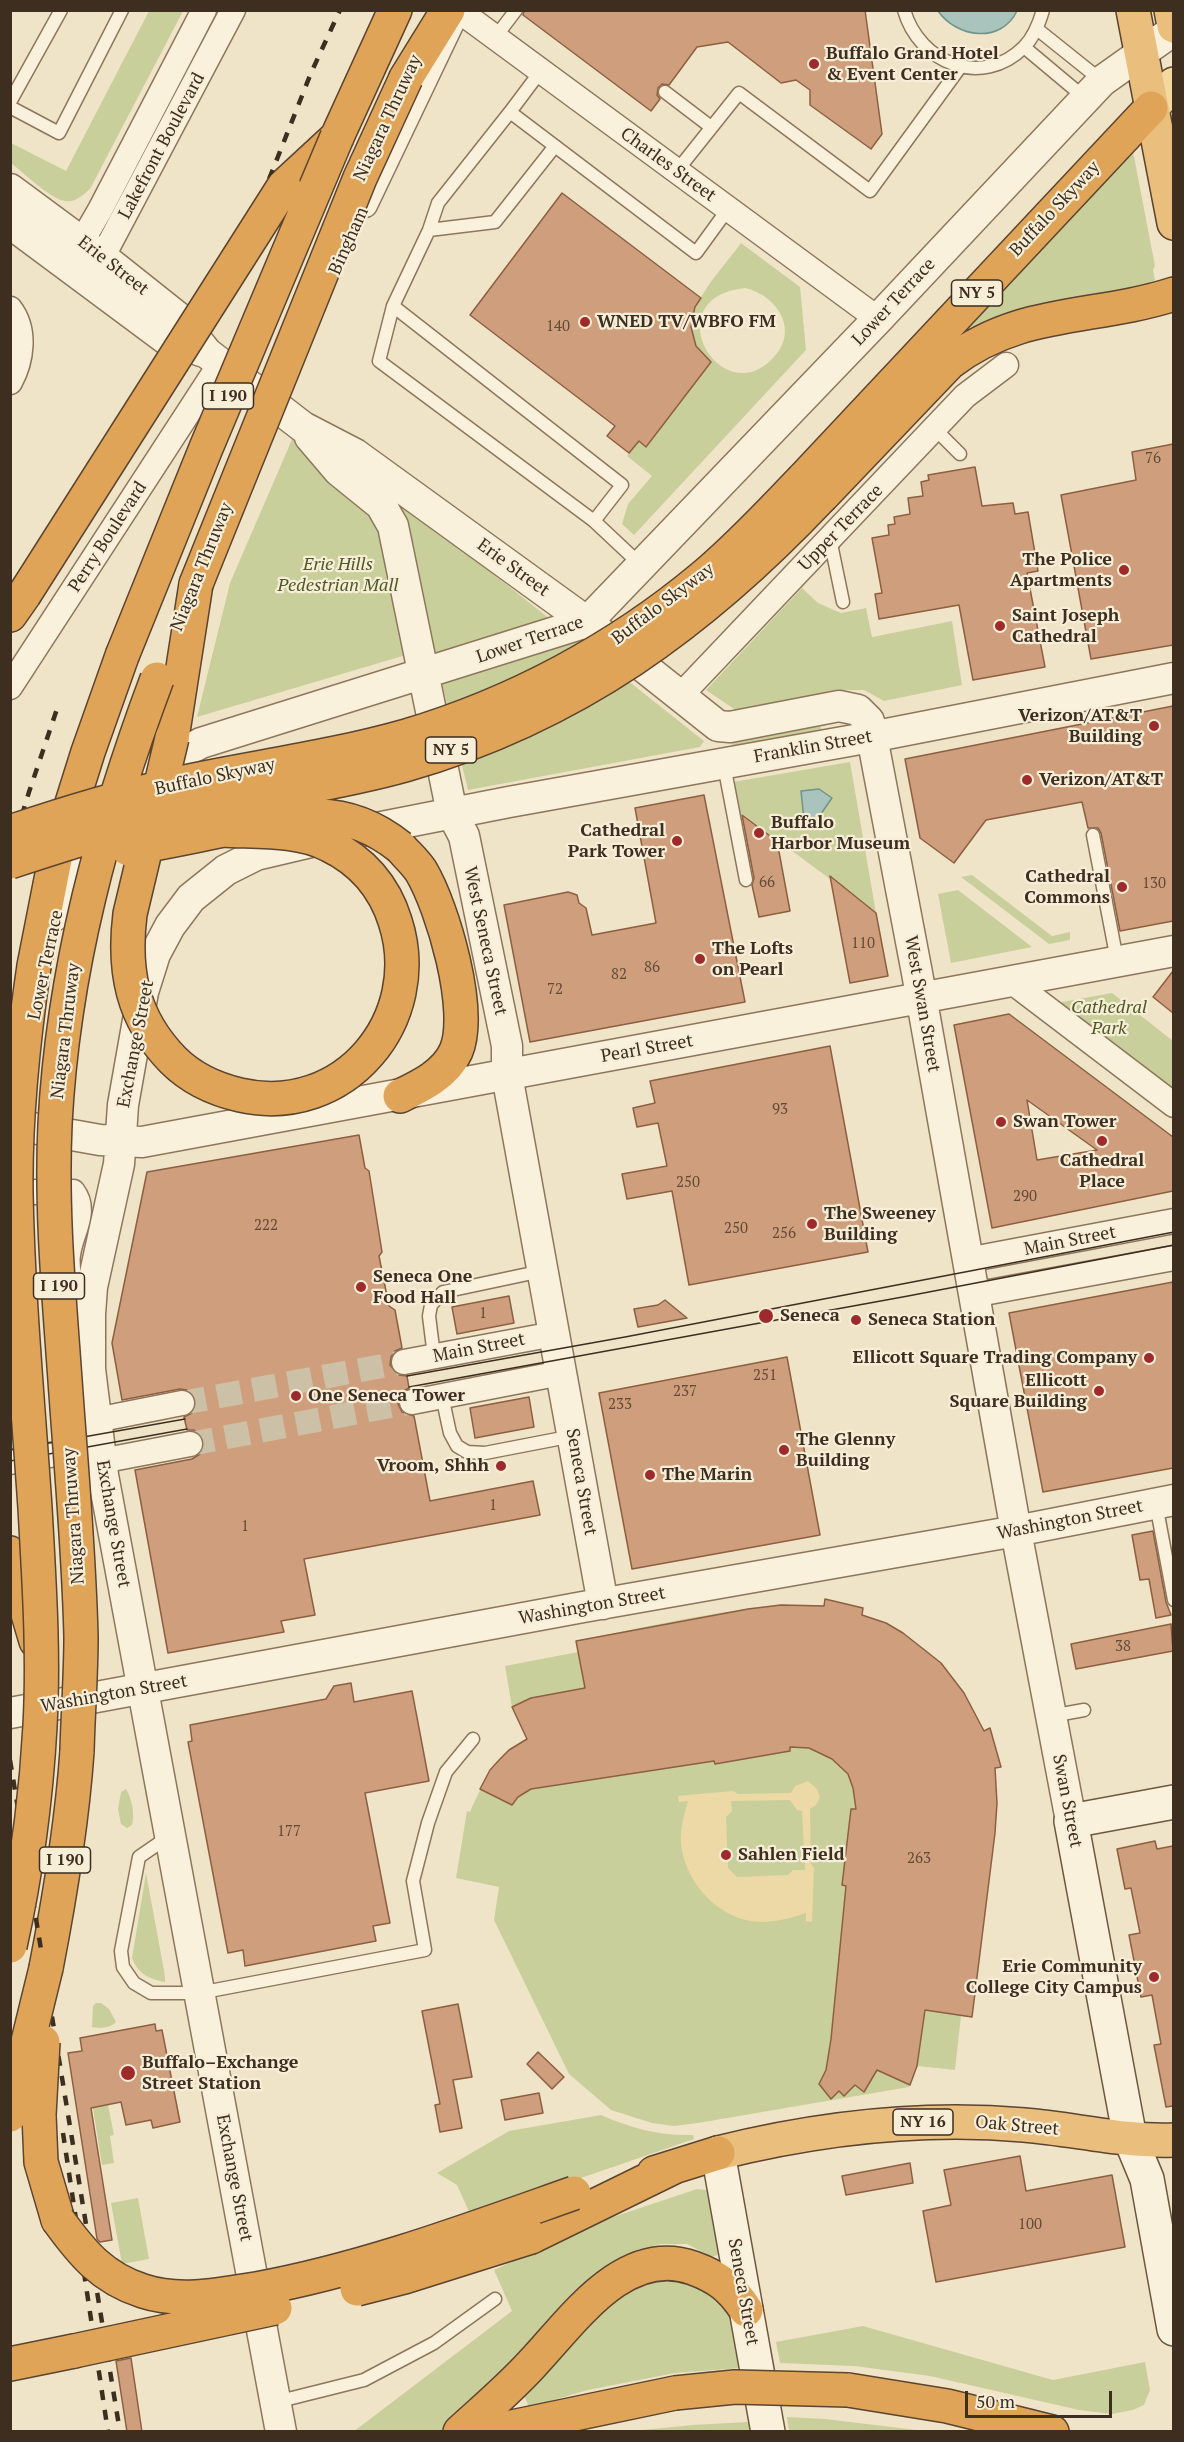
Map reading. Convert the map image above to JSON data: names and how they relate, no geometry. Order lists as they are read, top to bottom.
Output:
{
  "streets": {
    "highway": [
      "Niagara Thruway",
      "Buffalo Skyway",
      "NY 5",
      "I 190",
      "NY 16",
      "Oak Street"
    ],
    "main road": ["Seneca Street", "Swan Street"],
    "street": [
      "Lakefront Boulevard",
      "Charles Street",
      "Bingham",
      "Erie Street",
      "Lower Terrace",
      "Upper Terrace",
      "Perry Boulevard",
      "Franklin Street",
      "West Seneca Street",
      "West Swan Street",
      "Exchange Street",
      "Pearl Street",
      "Main Street",
      "Washington Street"
    ]
  },
  "crossings": [
    ["Lakefront Boulevard", "Erie Street"],
    ["Charles Street", "Bingham"],
    ["Charles Street", "Lower Terrace"],
    ["Buffalo Skyway", "NY 5"],
    ["Bingham", "Erie Street"],
    ["Erie Street", "Lower Terrace"],
    ["Erie Street", "Upper Terrace"],
    ["Erie Street", "Perry Boulevard"],
    ["Erie Street", "West Seneca Street"],
    ["Lower Terrace", "West Seneca Street"],
    ["Lower Terrace", "Pearl Street"],
    ["Franklin Street", "West Seneca Street"],
    ["Franklin Street", "West Swan Street"],
    ["Franklin Street", "Exchange Street"],
    ["West Seneca Street", "Exchange Street"],
    ["West Seneca Street", "Pearl Street"],
    ["West Seneca Street", "Main Street"],
    ["West Seneca Street", "Seneca Street"],
    ["West Swan Street", "Pearl Street"],
    ["West Swan Street", "Main Street"],
    ["West Swan Street", "Swan Street"],
    ["Exchange Street", "Pearl Street"],
    ["Exchange Street", "Washington Street"],
    ["Main Street", "Seneca Street"],
    ["Main Street", "Swan Street"],
    ["Seneca Street", "Washington Street"],
    ["Seneca Street", "Oak Street"],
    ["Washington Street", "Swan Street"],
    ["Swan Street", "Oak Street"]
  ],
  "parks": ["Erie Hills Pedestrian Mall", "Cathedral Park"],
  "places": [
    "Buffalo Grand Hotel & Event Center",
    "WNED TV/WBFO FM",
    "The Police Apartments",
    "Saint Joseph Cathedral",
    "Verizon/AT&T Building",
    "Verizon/AT&T",
    "Buffalo Harbor Museum",
    "Cathedral Park Tower",
    "Cathedral Commons",
    "The Lofts on Pearl",
    "Swan Tower",
    "Cathedral Place",
    "The Sweeney Building",
    "Seneca One Food Hall",
    "Seneca",
    "Seneca Station",
    "Ellicott Square Trading Company",
    "Ellicott Square Building",
    "One Seneca Tower",
    "The Glenny Building",
    "Vroom, Shhh",
    "The Marin",
    "Sahlen Field",
    "Erie Community College City Campus",
    "Buffalo–Exchange Street Station"
  ],
  "house_numbers": [
    "140",
    "76",
    "66",
    "130",
    "110",
    "86",
    "82",
    "72",
    "93",
    "250",
    "290",
    "222",
    "250",
    "256",
    "1",
    "251",
    "237",
    "233",
    "1",
    "1",
    "38",
    "177",
    "263",
    "100"
  ],
  "scale_bar": "50 m"
}
